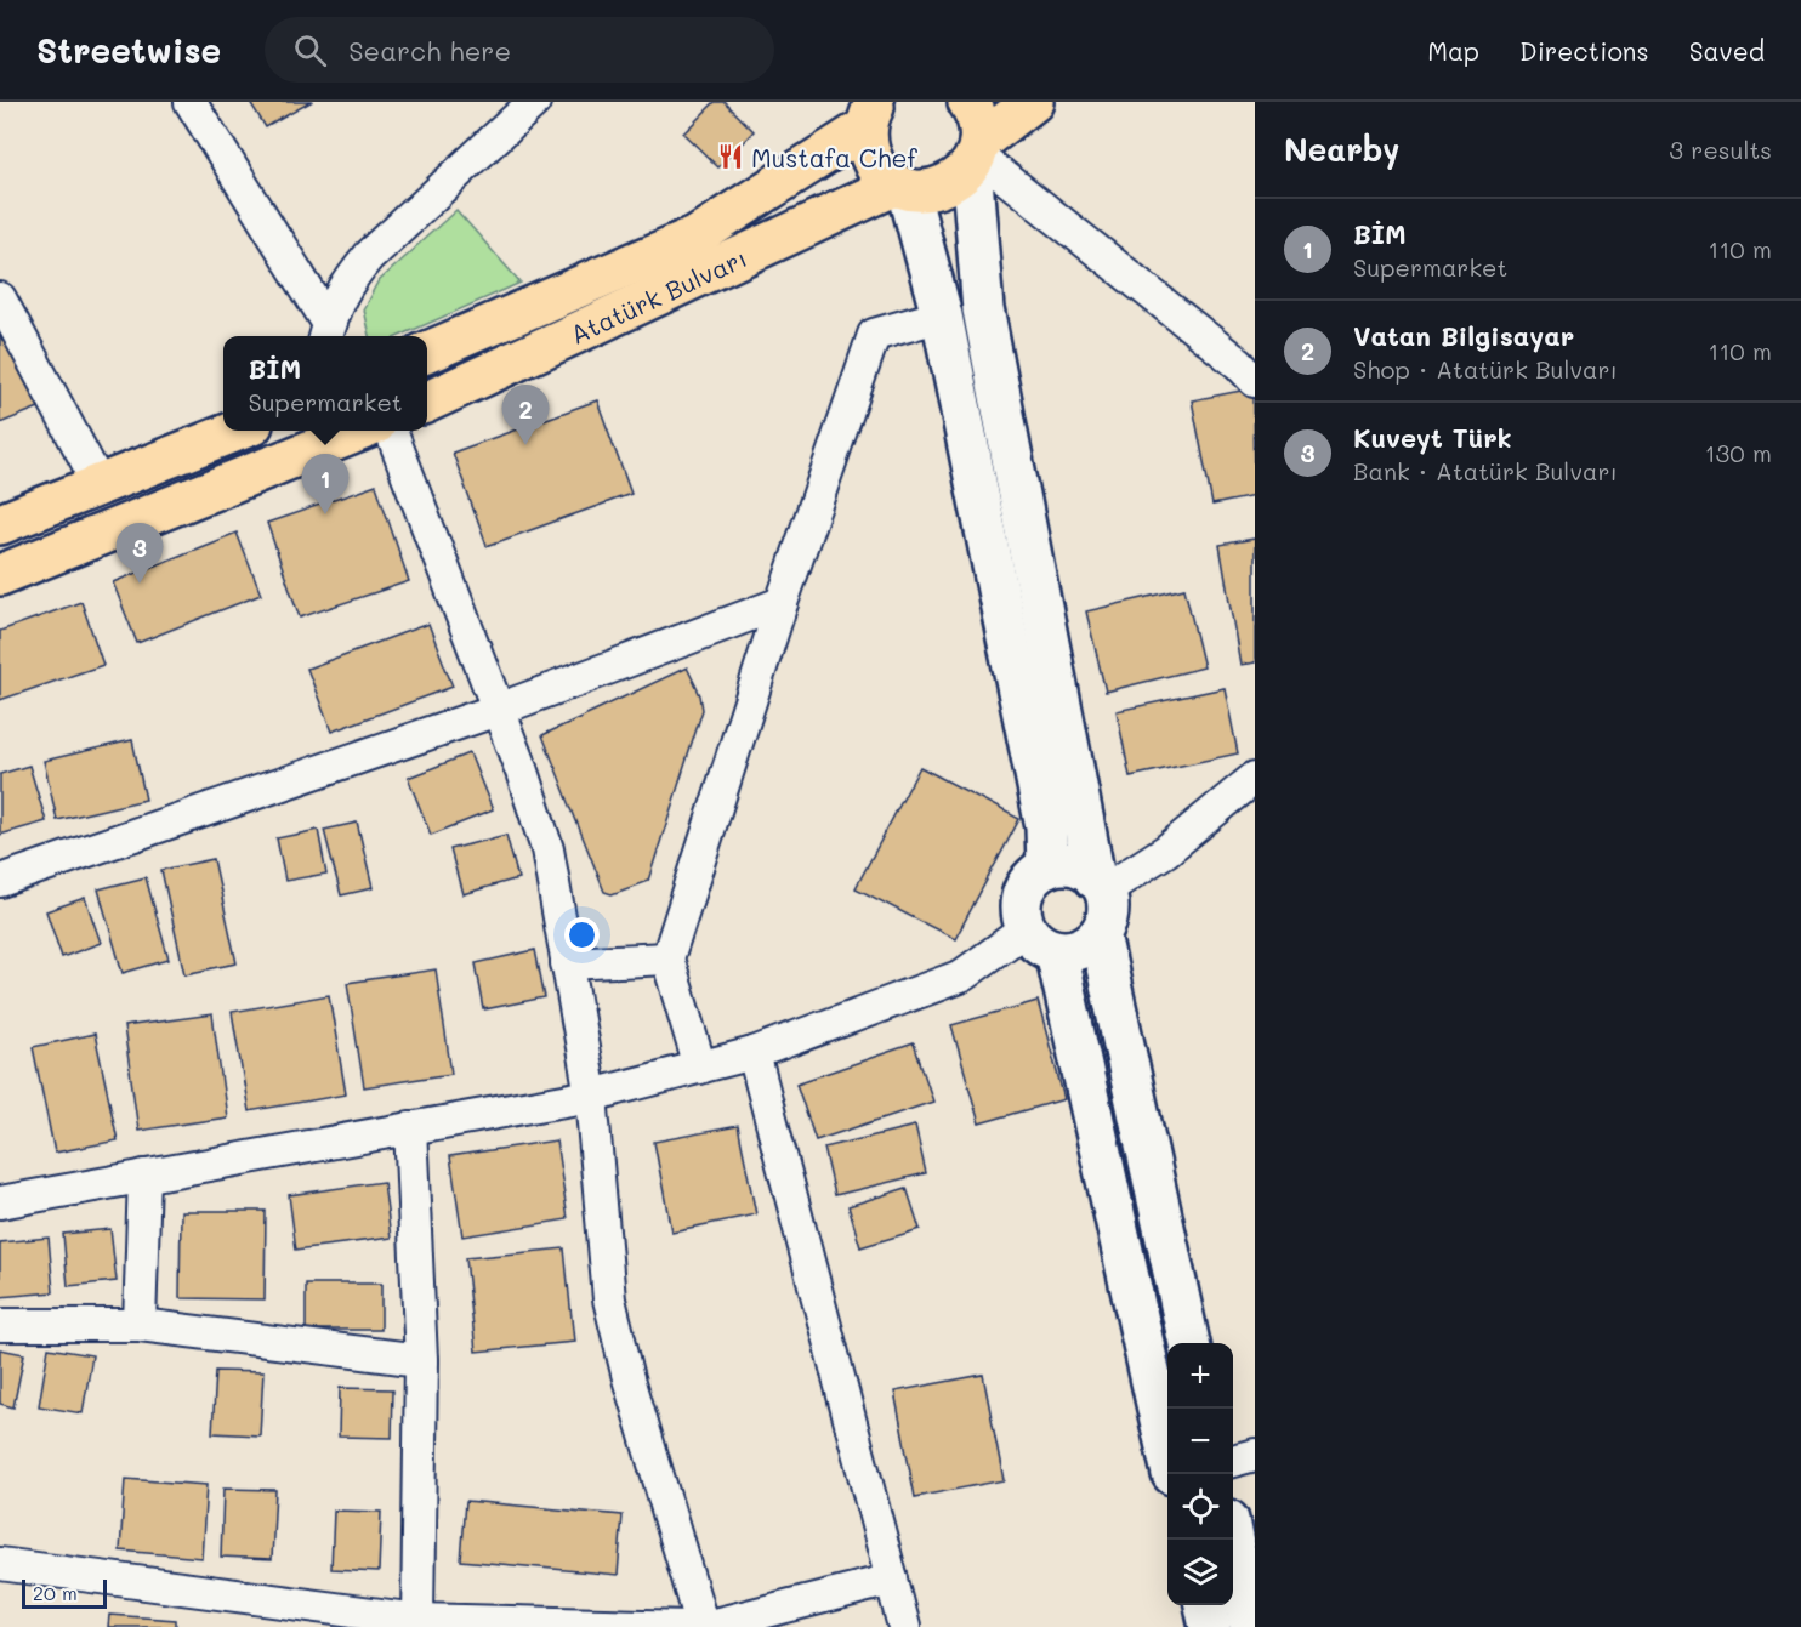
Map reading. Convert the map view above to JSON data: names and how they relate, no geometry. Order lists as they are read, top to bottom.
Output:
{
  "streets": {
    "main road": ["Atatürk Bulvarı"]
  },
  "places": {
    "restaurant": ["Mustafa Chef"]
  },
  "scale_bar": "20 m",
  "page": {
    "header": "Streetwise",
    "search": "Search here",
    "nav": ["Map", "Directions", "Saved"],
    "heading": ["Nearby", "3 results"],
    "list": [
      {
        "mark": "1",
        "name": "BİM",
        "note": "Supermarket",
        "value": "110 m"
      },
      {
        "mark": "2",
        "name": "Vatan Bilgisayar",
        "note": "Shop · Atatürk Bulvarı",
        "value": "110 m"
      },
      {
        "mark": "3",
        "name": "Kuveyt Türk",
        "note": "Bank · Atatürk Bulvarı",
        "value": "130 m"
      }
    ],
    "popup": ["BİM", "Supermarket"],
    "pins": ["2", "1", "3"],
    "map_buttons": ["+", "−"],
    "scale": "20 m"
  }
}
